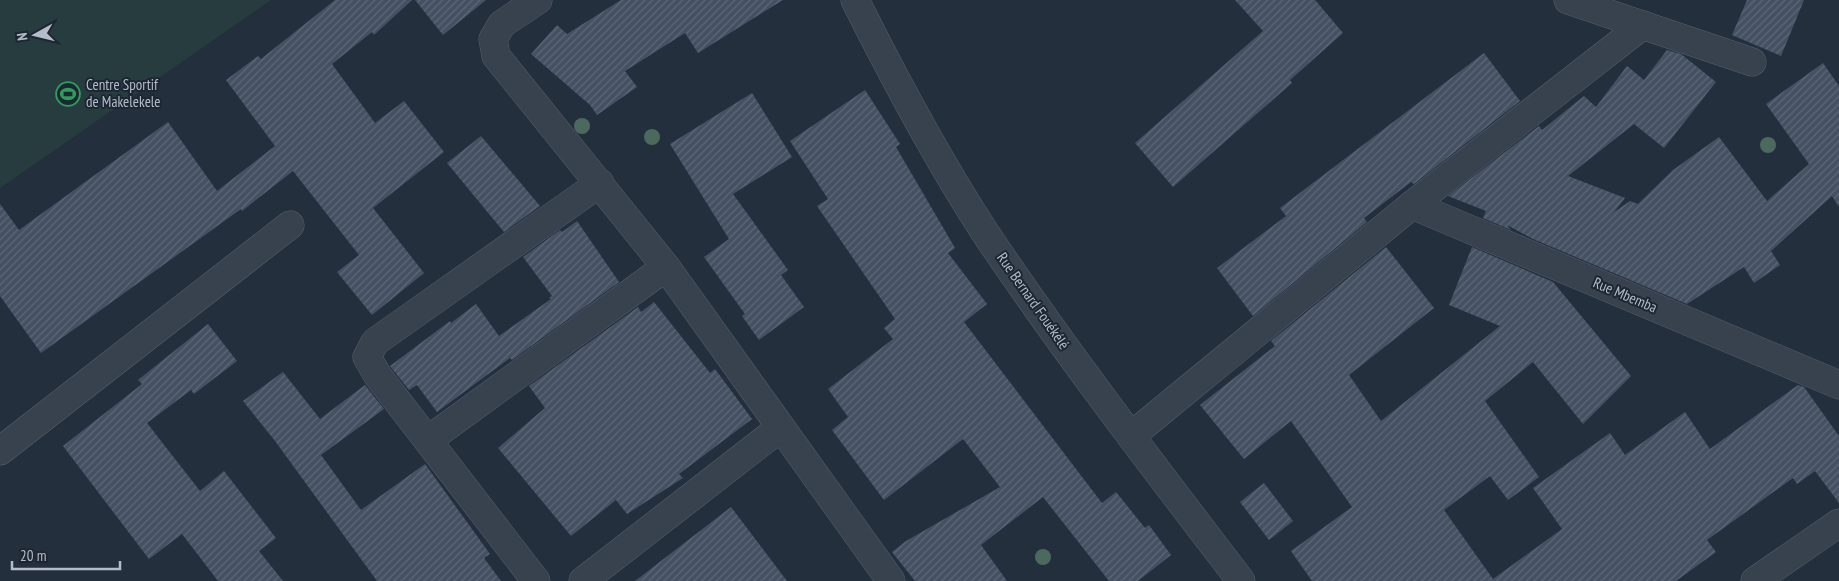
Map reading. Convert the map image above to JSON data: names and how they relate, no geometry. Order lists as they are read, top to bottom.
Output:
{
  "streets": {
    "street": ["Rue Mbemba", "Rue Bernard Fouékélé"]
  },
  "places": {
    "sports": ["Centre Sportif de Makelekele"]
  },
  "scale_bar": "20 m",
  "north": "left"
}
